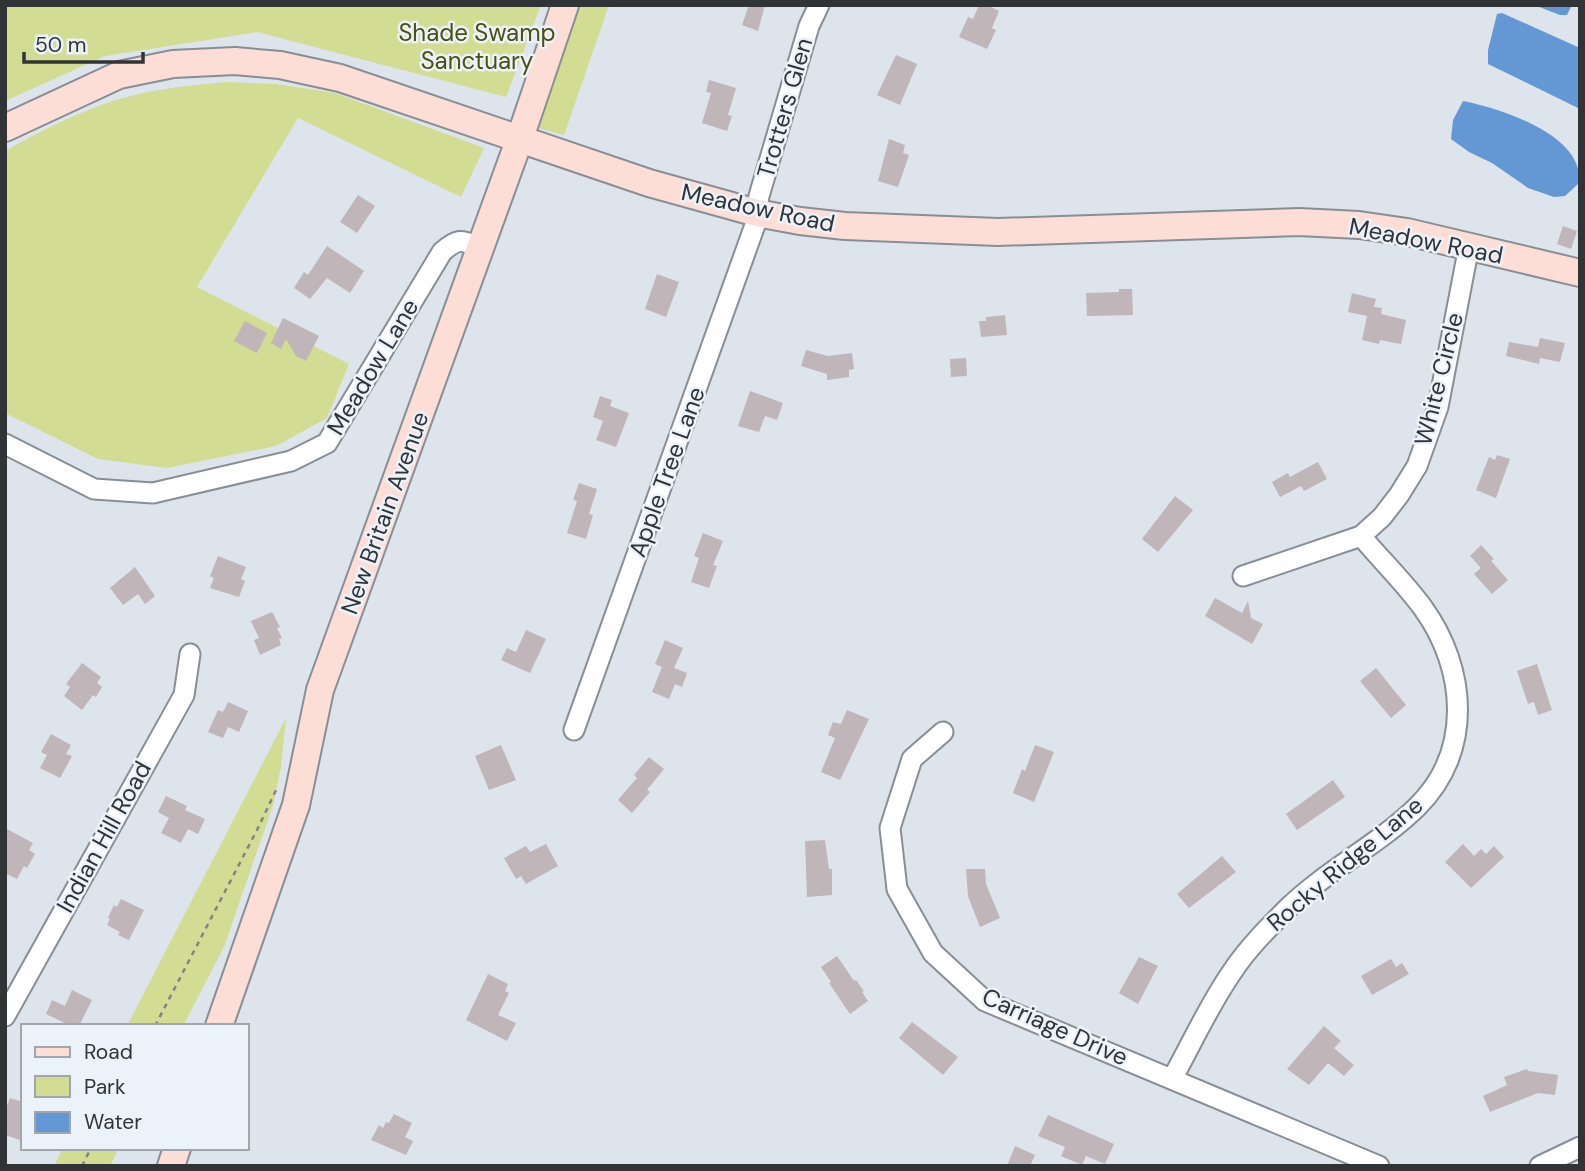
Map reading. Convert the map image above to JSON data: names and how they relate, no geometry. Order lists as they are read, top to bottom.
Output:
{
  "streets": {
    "street": [
      "Trotters Glen",
      "Meadow Road",
      "Meadow Lane",
      "White Circle",
      "Apple Tree Lane",
      "New Britain Avenue",
      "Indian Hill Road",
      "Rocky Ridge Lane",
      "Carriage Drive"
    ]
  },
  "crossings": [
    ["Trotters Glen", "Meadow Road"],
    ["Trotters Glen", "Apple Tree Lane"],
    ["Meadow Road", "White Circle"],
    ["Meadow Road", "Apple Tree Lane"],
    ["Meadow Road", "New Britain Avenue"],
    ["Meadow Lane", "New Britain Avenue"],
    ["White Circle", "Rocky Ridge Lane"],
    ["Rocky Ridge Lane", "Carriage Drive"]
  ],
  "parks": ["Shade Swamp Sanctuary"],
  "legend": ["Road", "Park", "Water"],
  "scale_bar": "50 m"
}
